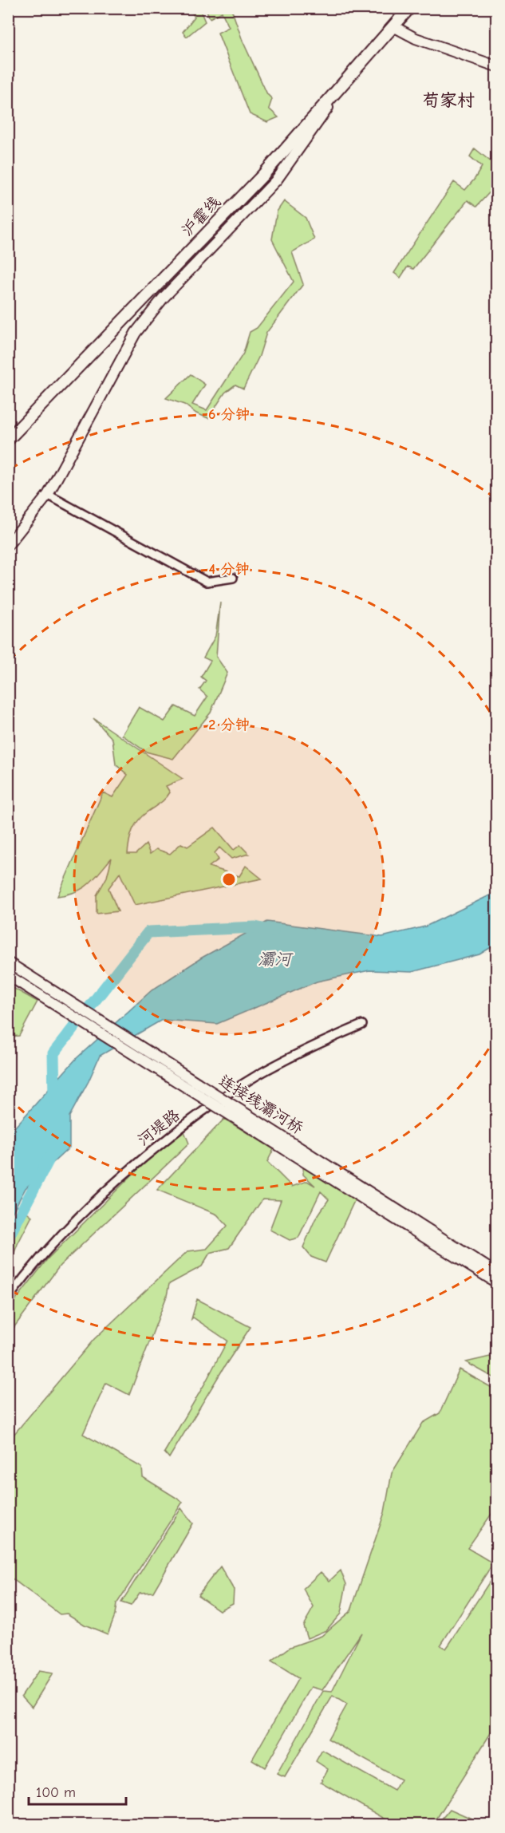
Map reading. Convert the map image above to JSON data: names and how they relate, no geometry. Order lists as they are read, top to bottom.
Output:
{
  "streets": {
    "highway": ["沪霍线"],
    "main road": ["连接线灞河桥"],
    "street": ["河堤路"]
  },
  "districts": ["苟家村"],
  "water": ["灞河"],
  "scale_bar": "100 m",
  "rings": ["6 分钟", "4 分钟", "2 分钟"]
}
